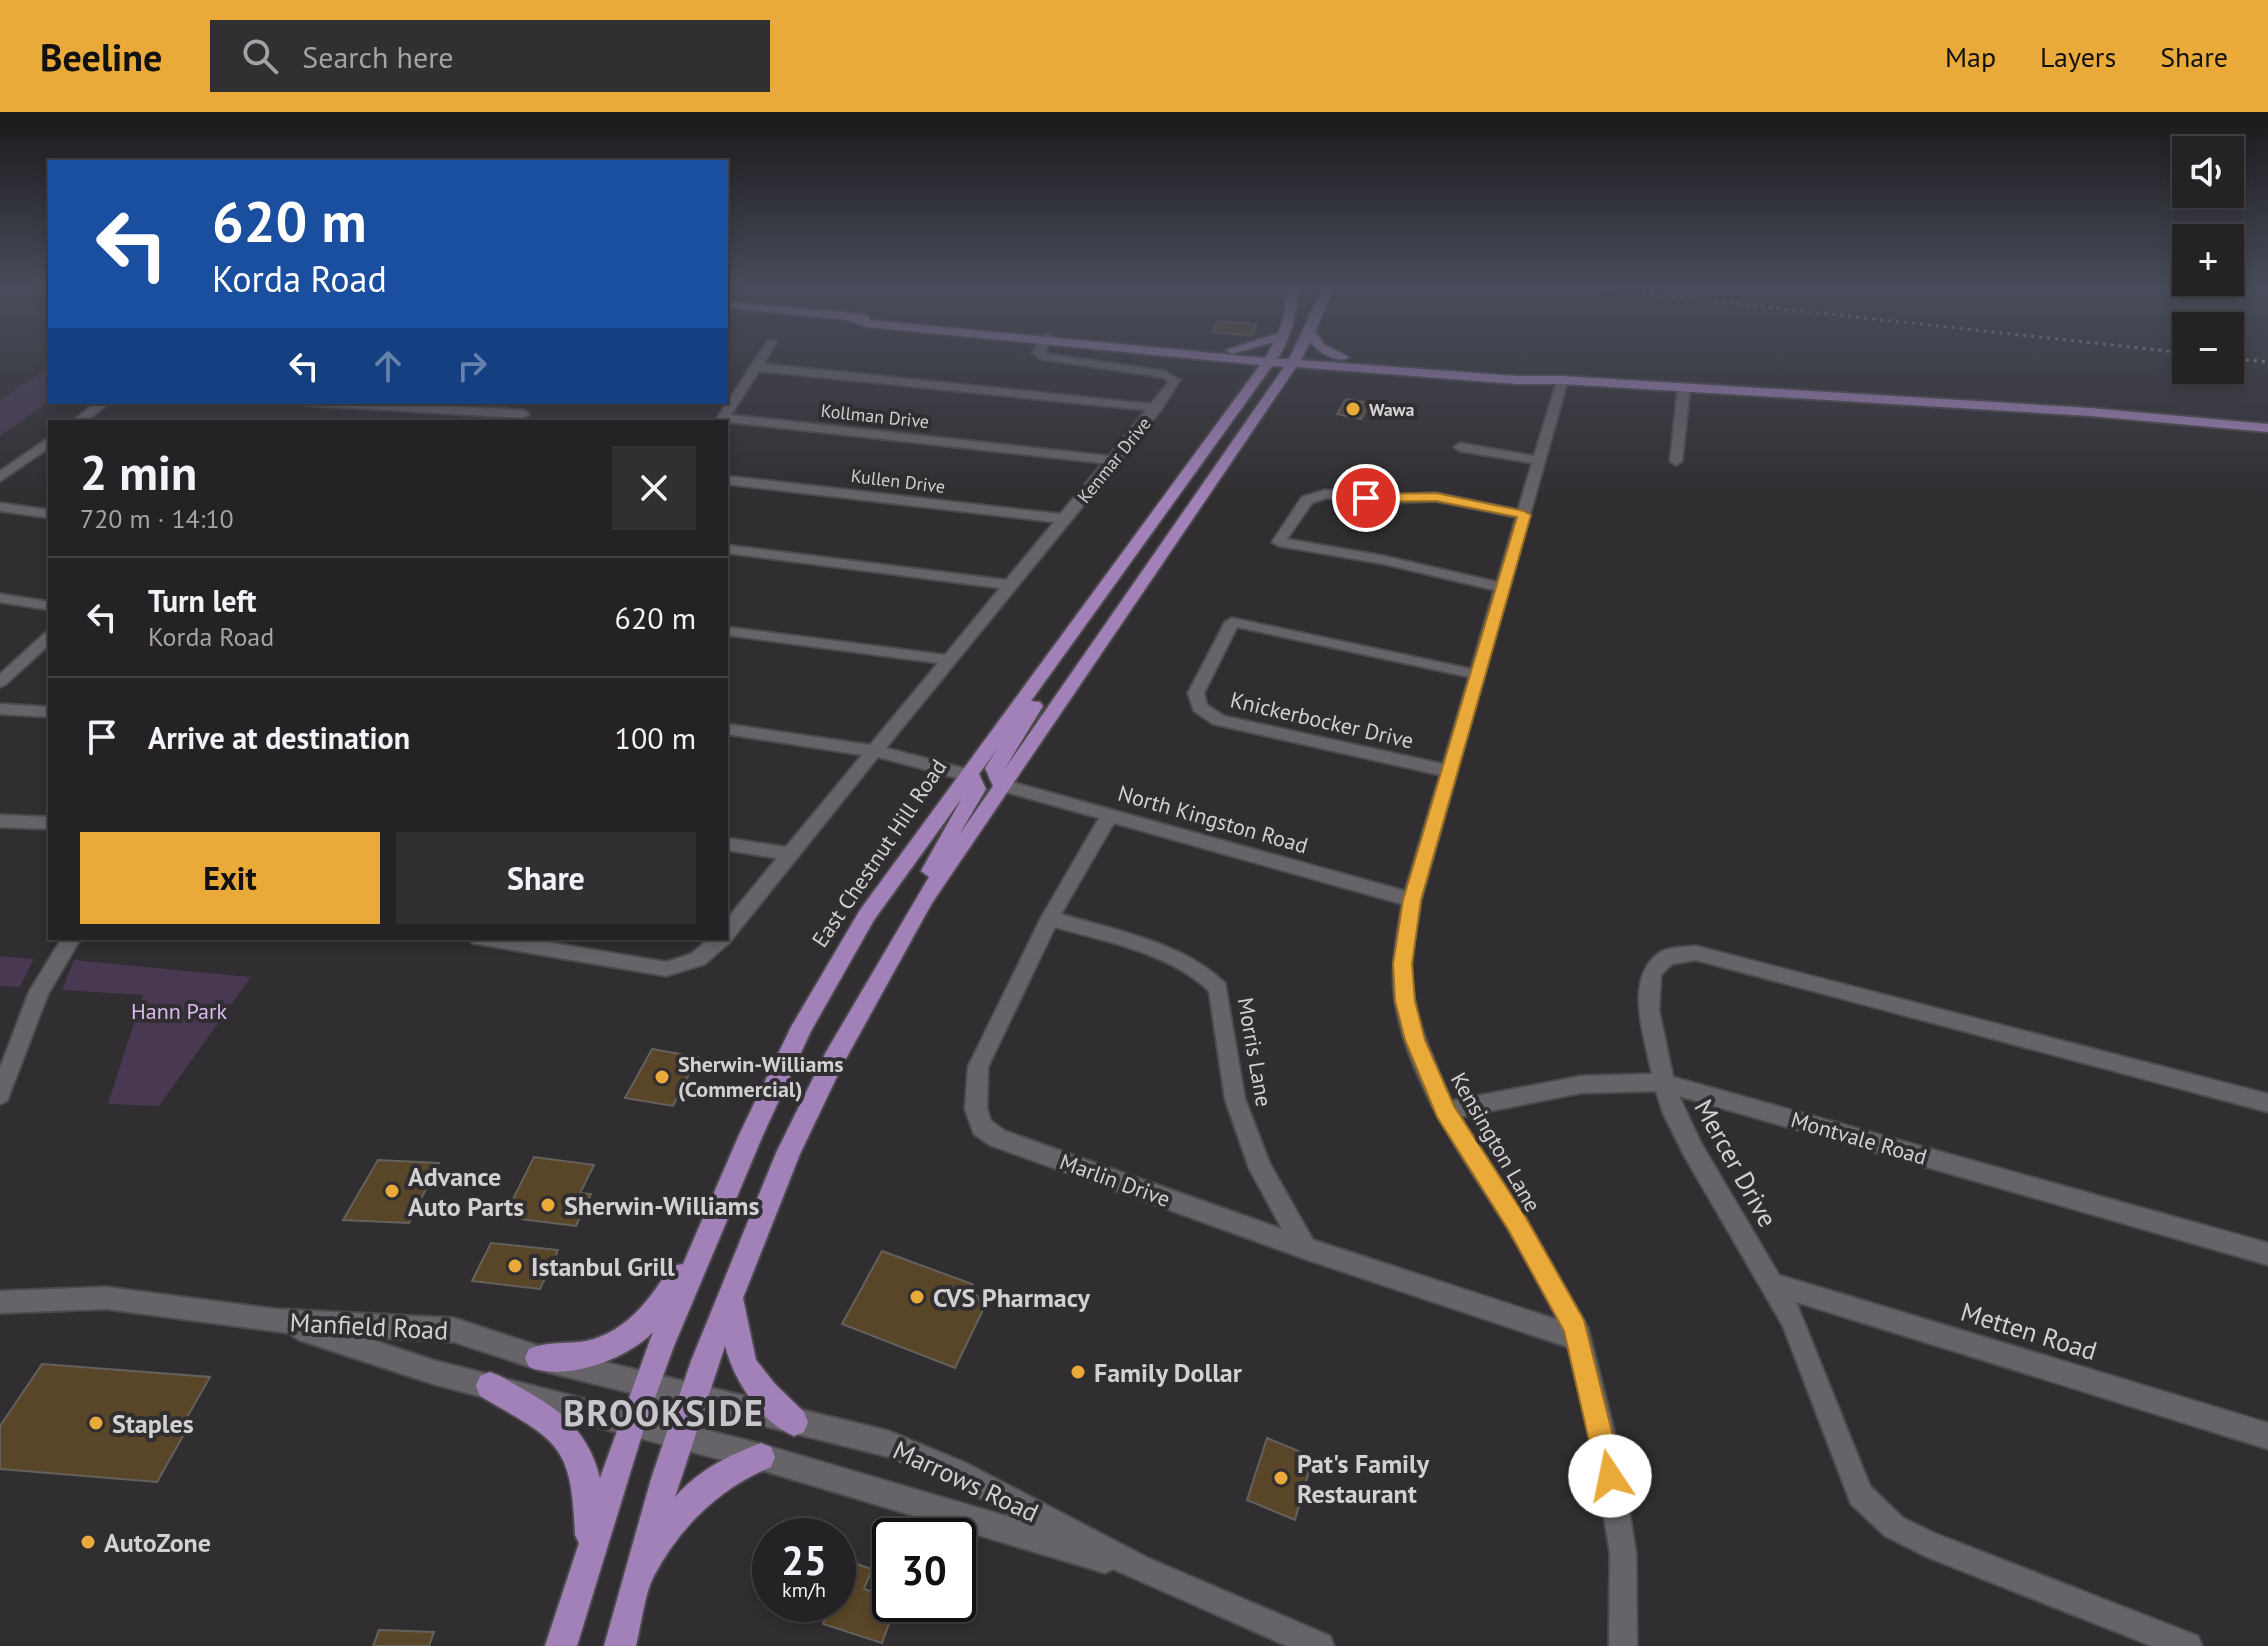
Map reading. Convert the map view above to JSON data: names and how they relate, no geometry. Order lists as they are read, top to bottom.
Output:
{
  "streets": {
    "main road": ["East Chestnut Hill Road"],
    "street": [
      "Kollman Drive",
      "Kenmar Drive",
      "Kullen Drive",
      "Knickerbocker Drive",
      "North Kingston Road",
      "Morris Lane",
      "Montvale Road",
      "Kensington Lane",
      "Mercer Drive",
      "Marlin Drive",
      "Manfield Road",
      "Metten Road",
      "Marrows Road"
    ]
  },
  "crossings": [
    ["Kollman Drive", "Kenmar Drive"],
    ["Kenmar Drive", "Kullen Drive"],
    ["Knickerbocker Drive", "Kensington Lane"],
    ["North Kingston Road", "Kensington Lane"],
    ["North Kingston Road", "Marlin Drive"],
    ["East Chestnut Hill Road", "Manfield Road"],
    ["East Chestnut Hill Road", "Marrows Road"],
    ["Morris Lane", "Marlin Drive"],
    ["Montvale Road", "Kensington Lane"],
    ["Montvale Road", "Mercer Drive"],
    ["Kensington Lane", "Marlin Drive"],
    ["Mercer Drive", "Metten Road"],
    ["Manfield Road", "Marrows Road"]
  ],
  "districts": ["BROOKSIDE"],
  "parks": ["Hann Park"],
  "places": [
    "Wawa",
    "Sherwin-Williams (Commercial)",
    "Advance Auto Parts",
    "Sherwin-Williams",
    "Istanbul Grill",
    "CVS Pharmacy",
    "Family Dollar",
    "Staples",
    "Pat's Family Restaurant",
    "AutoZone"
  ],
  "page": {
    "header": "Beeline",
    "search": "Search here",
    "nav": ["Map", "Layers", "Share"],
    "map_buttons": ["+", "−"],
    "turn": ["620 m", "Korda Road"],
    "heading": ["2 min", "720 m · 14:10"],
    "list": [
      {
        "name": "Turn left",
        "note": "Korda Road",
        "value": "620 m"
      },
      {
        "name": "Arrive at destination",
        "value": "100 m"
      }
    ],
    "buttons": ["Exit", "Share"],
    "speed": "25 km/h",
    "limit": "30"
  }
}
